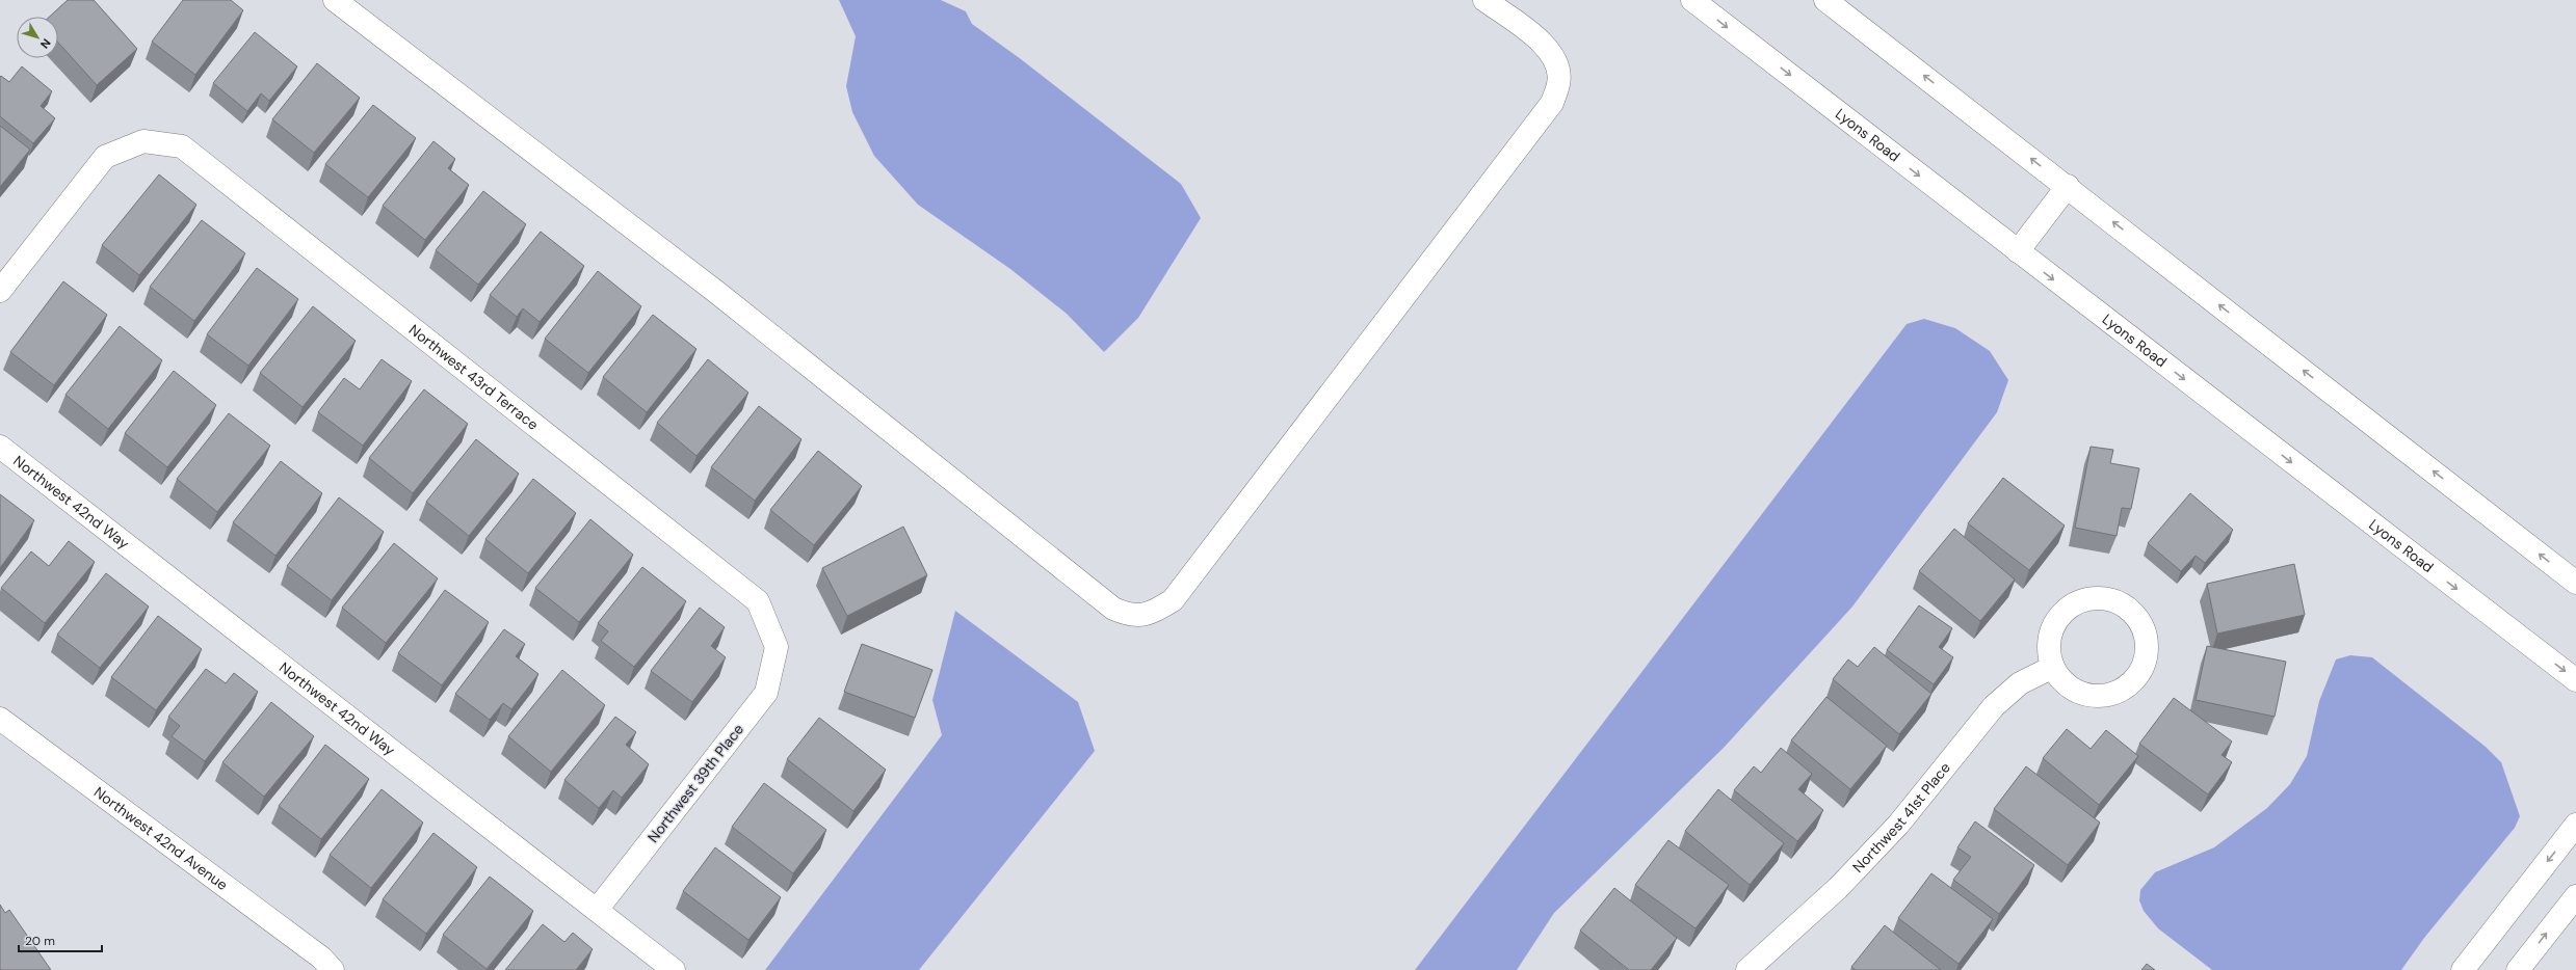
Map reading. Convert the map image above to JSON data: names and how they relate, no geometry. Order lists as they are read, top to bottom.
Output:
{
  "streets": {
    "street": [
      "Lyons Road",
      "Northwest 43rd Terrace",
      "Northwest 42nd Way",
      "Northwest 39th Place",
      "Northwest 41st Place",
      "Northwest 42nd Avenue"
    ]
  },
  "crossings": [
    ["Northwest 43rd Terrace", "Northwest 39th Place"],
    ["Northwest 42nd Way", "Northwest 39th Place"]
  ],
  "scale_bar": "20 m",
  "north": "bottom right"
}
